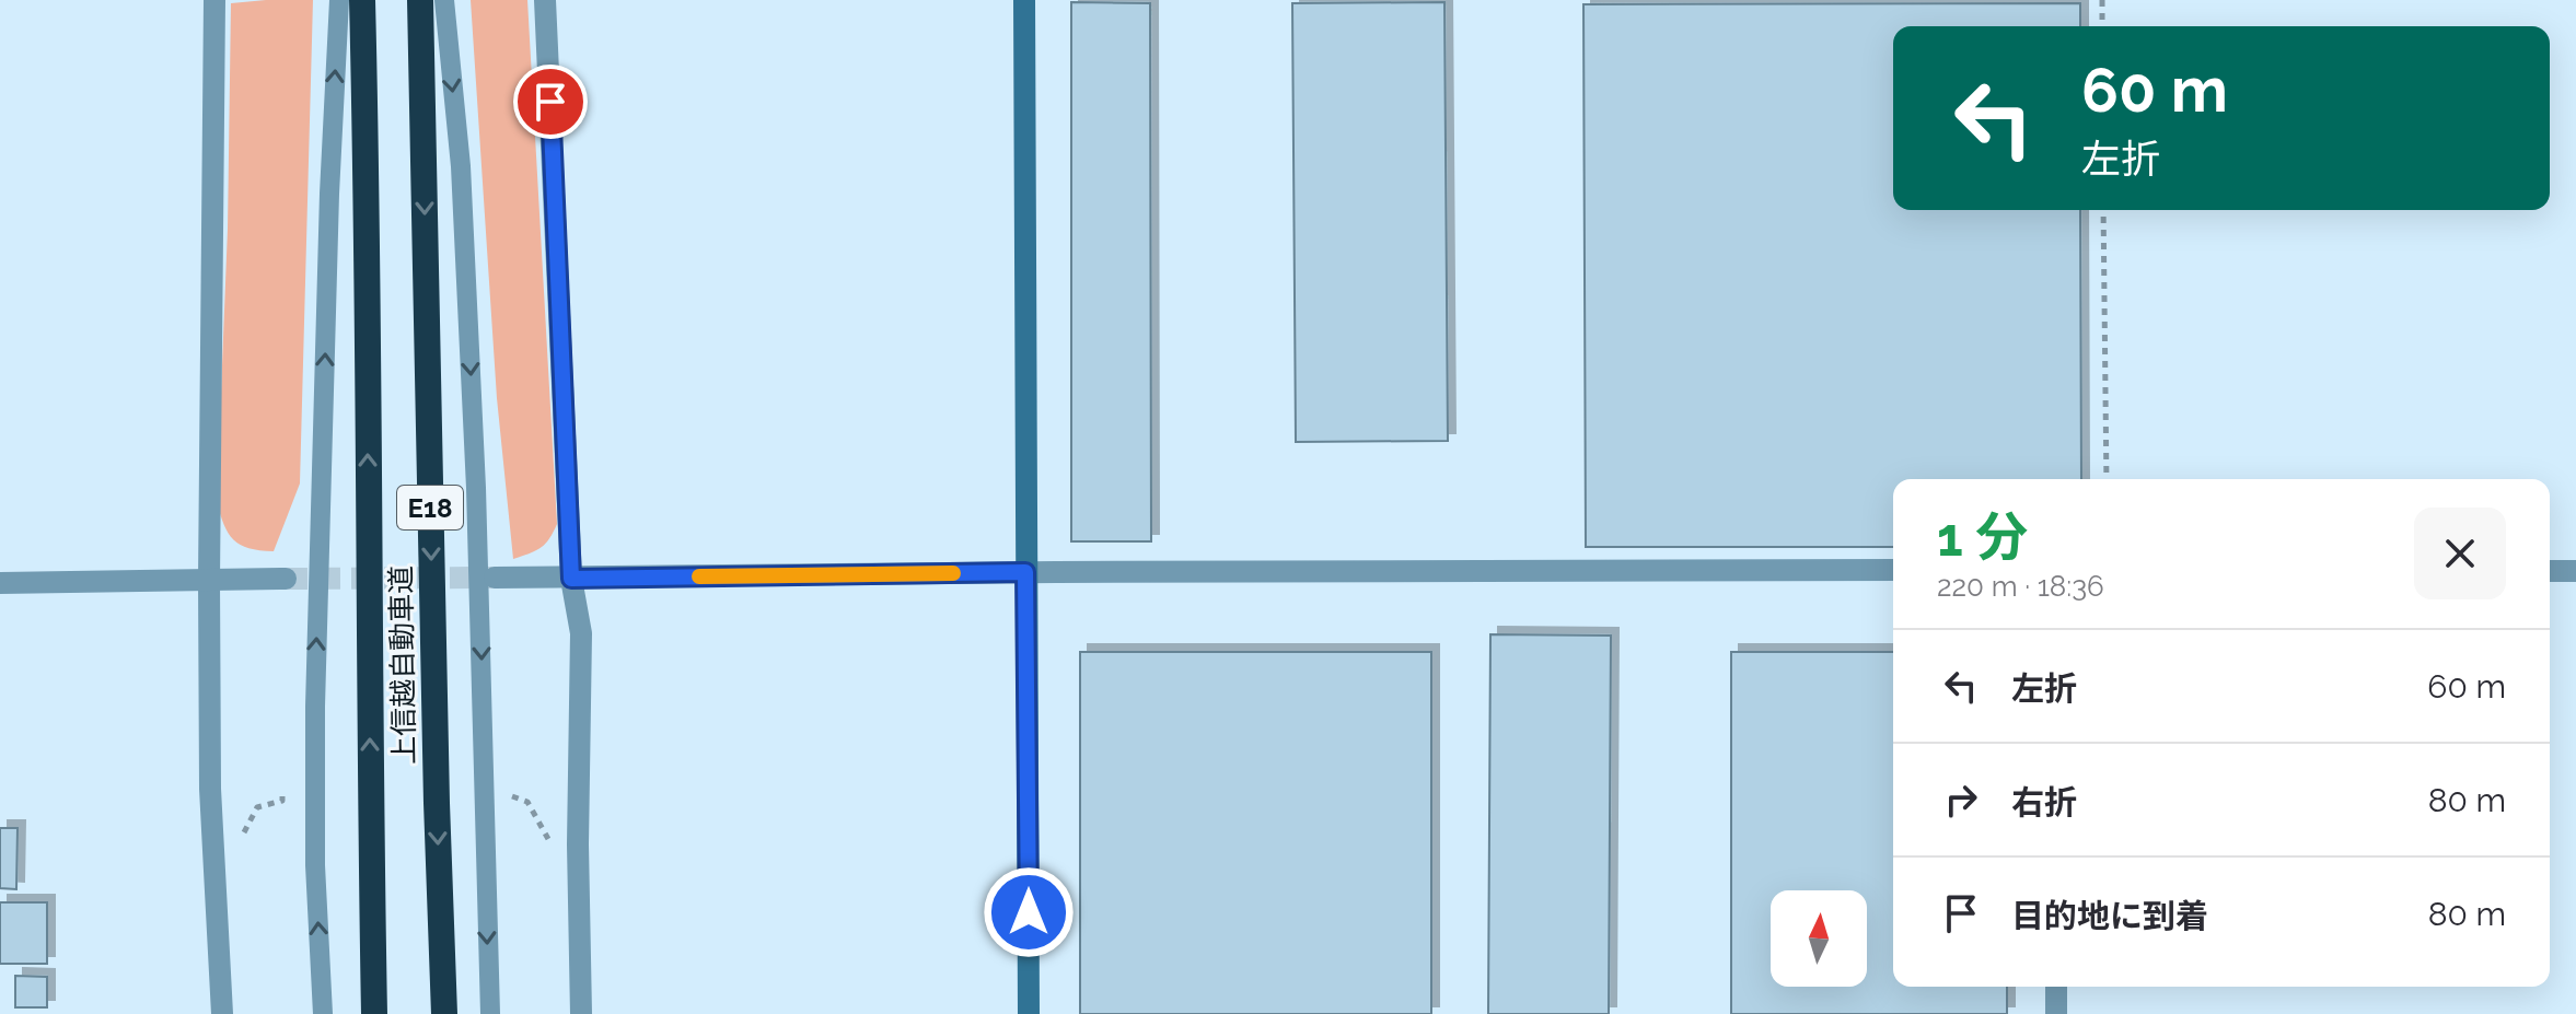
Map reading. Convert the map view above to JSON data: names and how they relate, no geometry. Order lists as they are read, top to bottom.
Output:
{
  "streets": {
    "highway": ["E18", "上信越自動車道"]
  },
  "north": "top",
  "page": {
    "turn": ["60 m", "左折"],
    "heading": ["1 分", "220 m · 18:36"],
    "list": [
      {
        "name": "左折",
        "value": "60 m"
      },
      {
        "name": "右折",
        "value": "80 m"
      },
      {
        "name": "目的地に到着",
        "value": "80 m"
      }
    ]
  }
}
